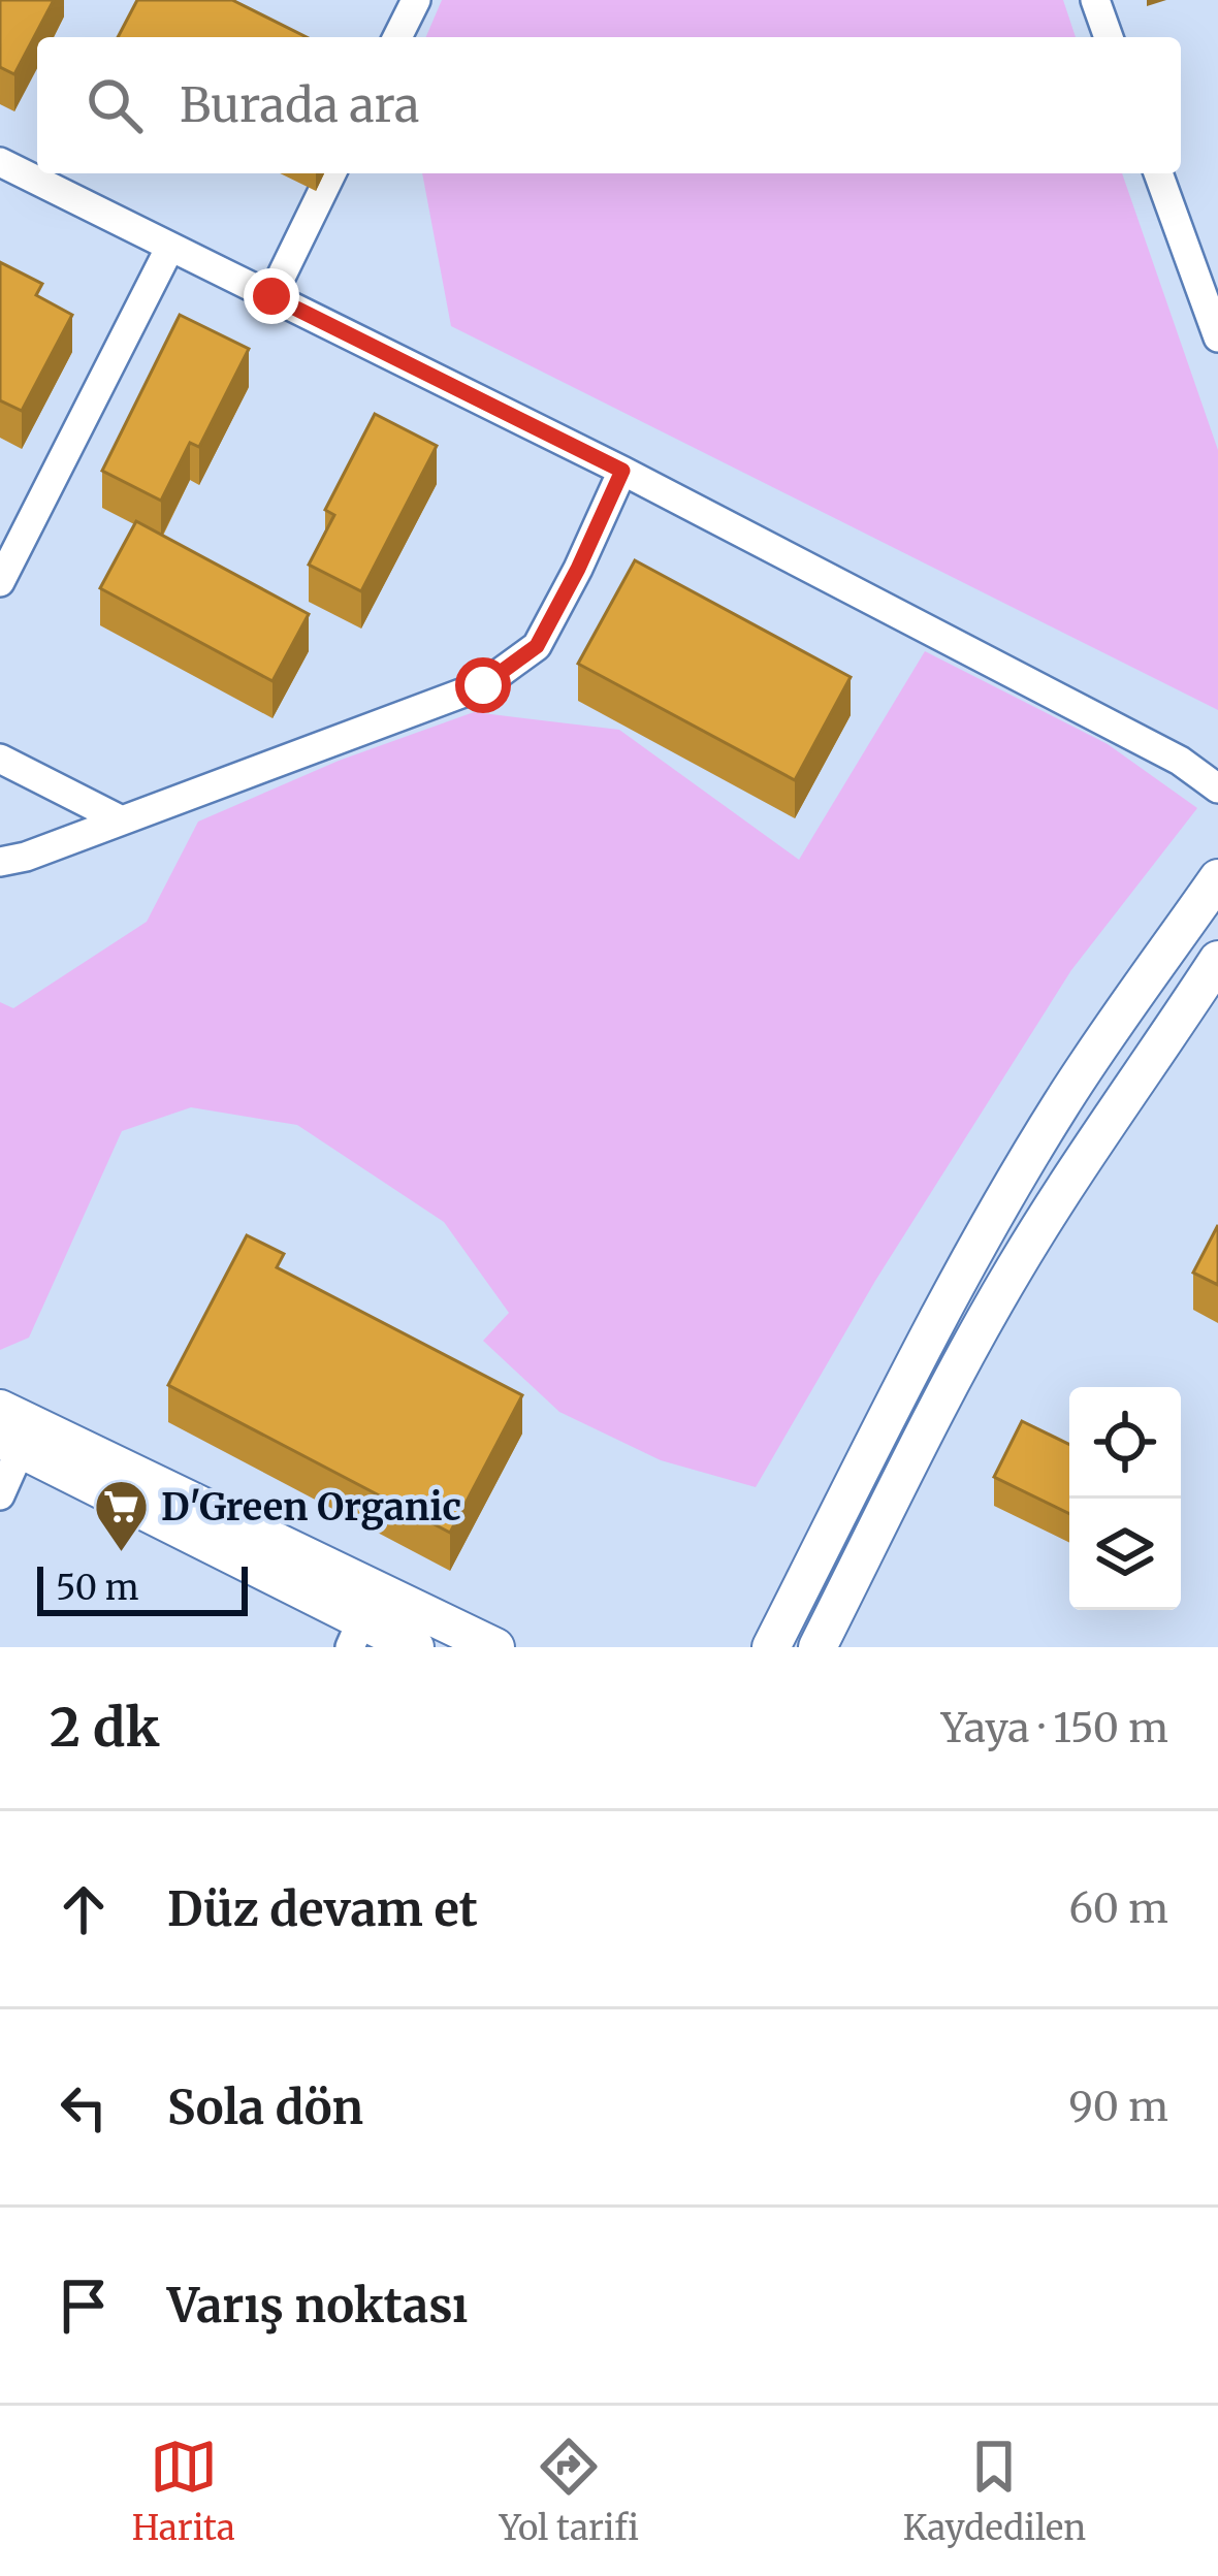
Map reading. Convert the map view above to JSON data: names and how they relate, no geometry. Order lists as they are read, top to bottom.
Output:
{
  "places": {
    "supermarket": ["D'Green Organic"]
  },
  "scale_bar": "50 m",
  "page": {
    "search": "Burada ara",
    "scale": "50 m",
    "heading": ["2 dk", "Yaya · 150 m"],
    "list": [
      ["Düz devam et", "60 m"],
      ["Sola dön", "90 m"],
      "Varış noktası"
    ],
    "nav": ["Harita", "Yol tarifi", "Kaydedilen"]
  }
}
